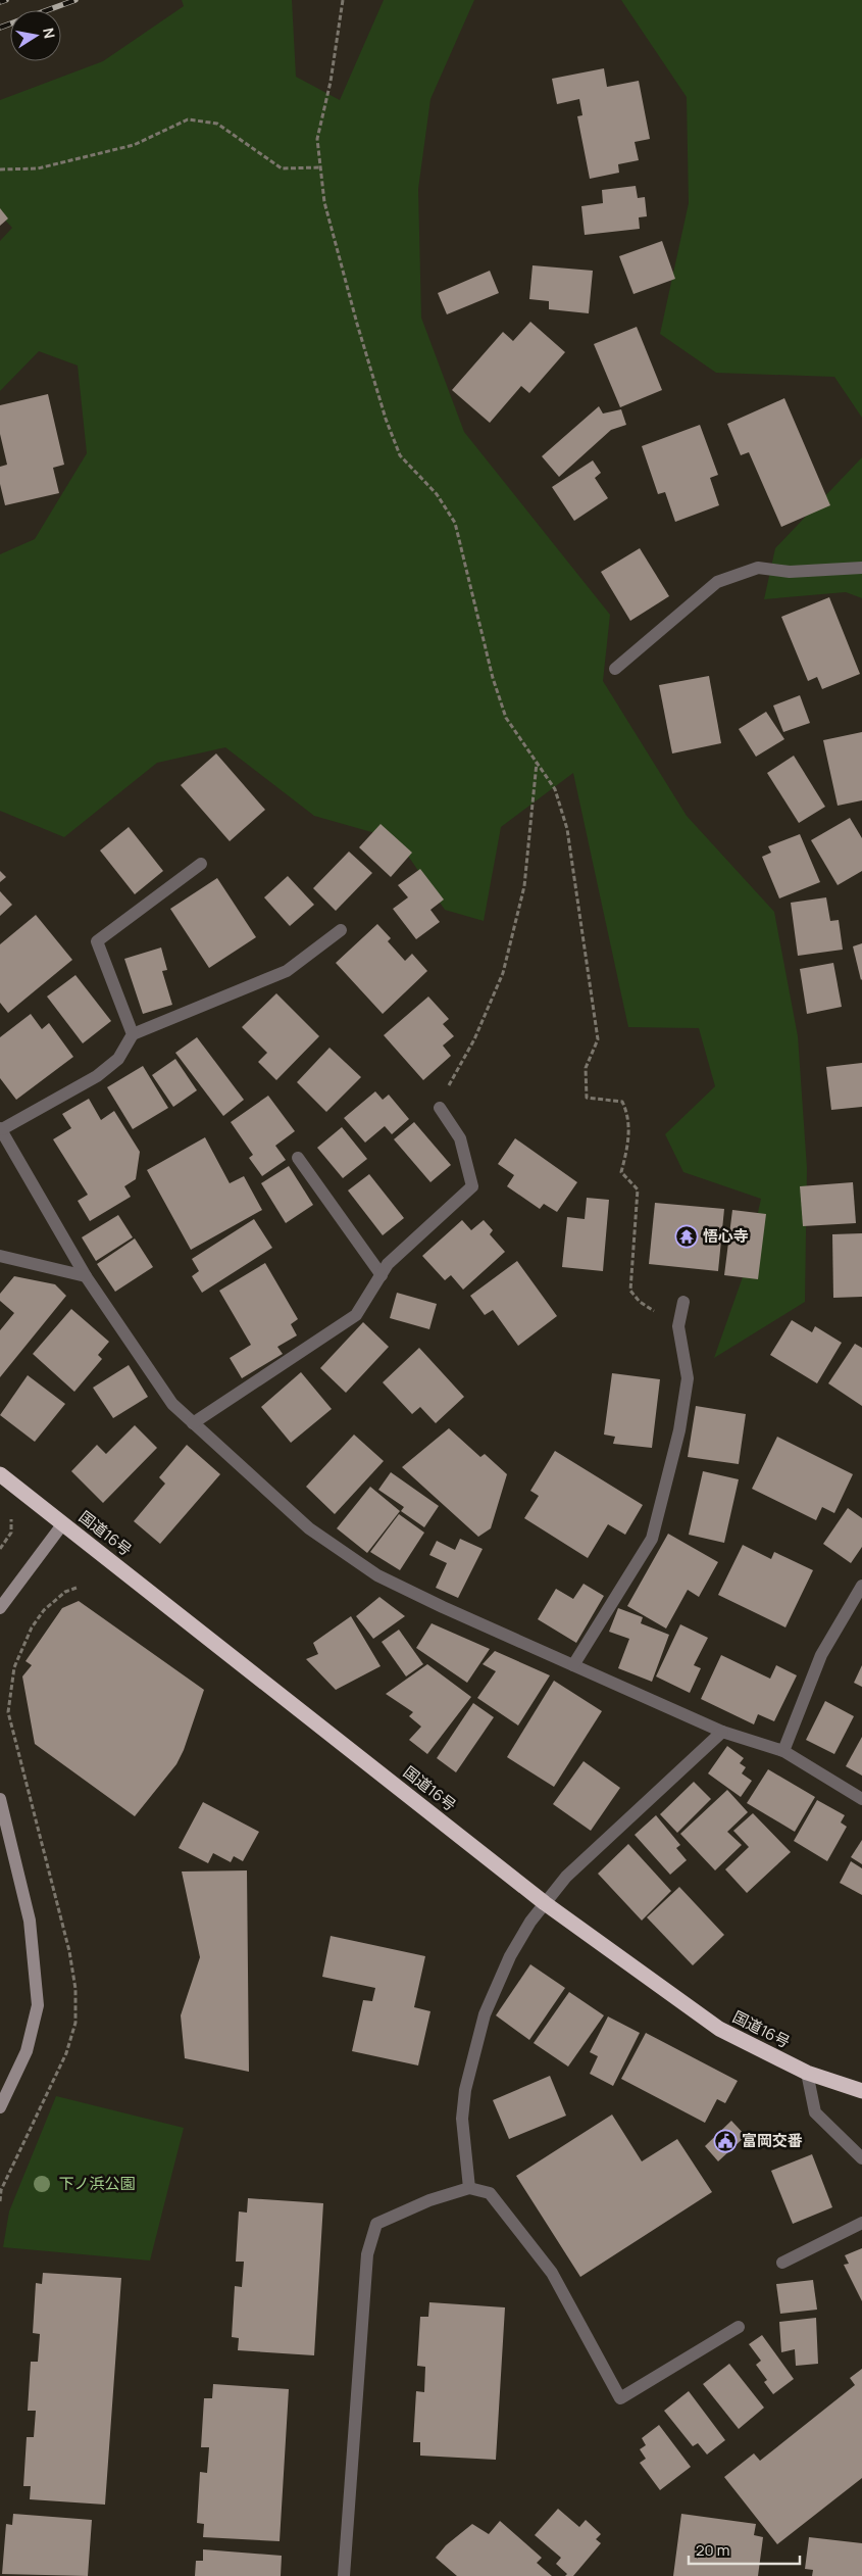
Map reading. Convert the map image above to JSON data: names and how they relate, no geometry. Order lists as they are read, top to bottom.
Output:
{
  "streets": {
    "highway": ["国道16号"]
  },
  "parks": ["下ノ浜公園"],
  "places": {
    "temple": ["悟心寺"],
    "public building": ["富岡交番"]
  },
  "scale_bar": "20 m",
  "north": "right"
}
